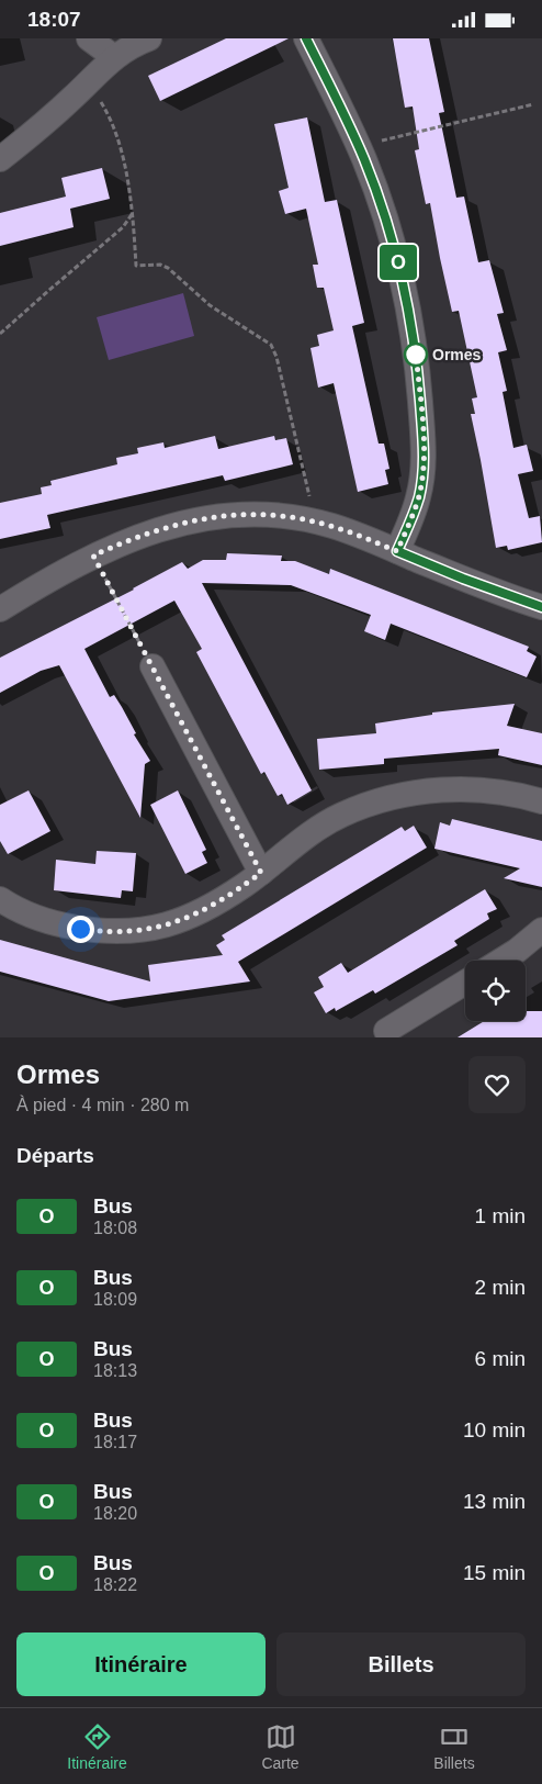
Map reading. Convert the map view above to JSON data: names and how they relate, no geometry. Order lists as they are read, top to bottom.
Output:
{
  "places": ["Ormes"],
  "lines": ["bus line O"],
  "page": {
    "status": "18:07",
    "on_map": "O",
    "heading": [
      ["Ormes", "À pied · 4 min · 280 m"],
      "Départs"
    ],
    "list": [
      {
        "mark": "O",
        "name": "Bus",
        "note": "18:08",
        "value": "1 min"
      },
      {
        "mark": "O",
        "name": "Bus",
        "note": "18:09",
        "value": "2 min"
      },
      {
        "mark": "O",
        "name": "Bus",
        "note": "18:13",
        "value": "6 min"
      },
      {
        "mark": "O",
        "name": "Bus",
        "note": "18:17",
        "value": "10 min"
      },
      {
        "mark": "O",
        "name": "Bus",
        "note": "18:20",
        "value": "13 min"
      },
      {
        "mark": "O",
        "name": "Bus",
        "note": "18:22",
        "value": "15 min"
      }
    ],
    "buttons": ["Itinéraire", "Billets"],
    "tabs": ["Itinéraire", "Carte", "Billets"]
  }
}
